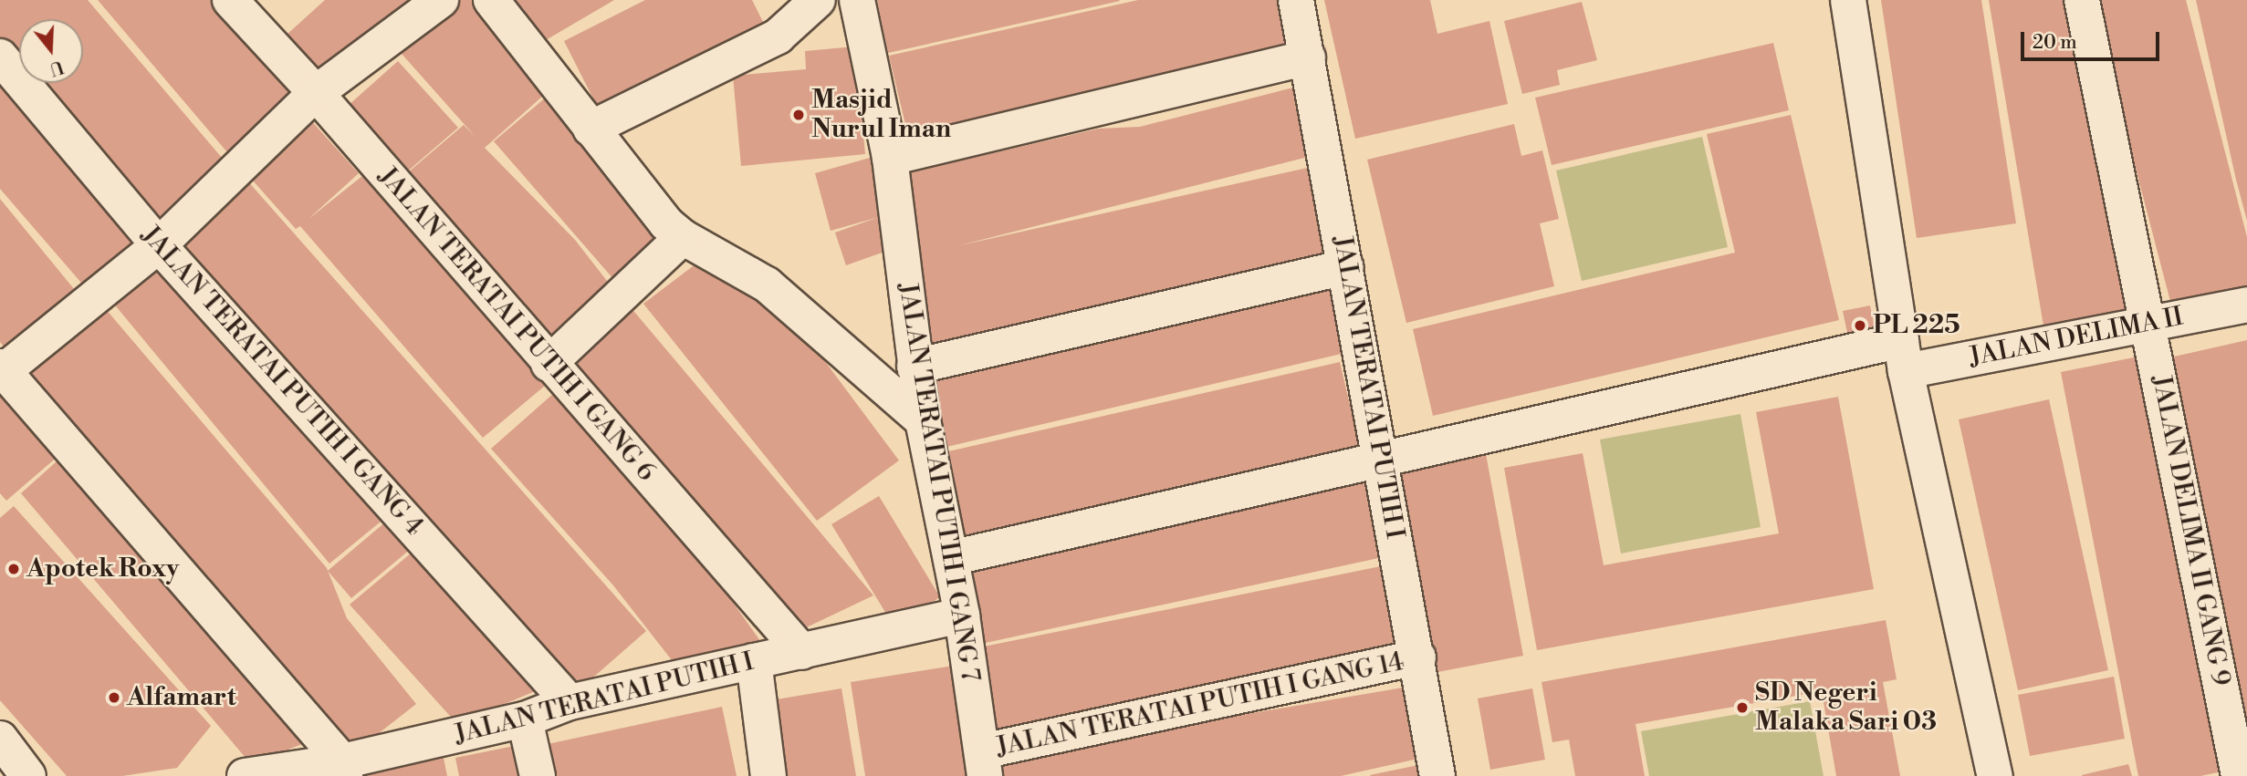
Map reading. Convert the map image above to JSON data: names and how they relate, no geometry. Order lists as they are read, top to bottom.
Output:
{
  "streets": {
    "street": [
      "JALAN TERATAI PUTIH I GANG 6",
      "JALAN DELIMA II",
      "JALAN TERATAI PUTIH I GANG 4",
      "JALAN TERATAI PUTIH I",
      "JALAN TERATAI PUTIH I GANG 7",
      "JALAN DELIMA II GANG 9",
      "JALAN TERATAI PUTIH I GANG 14"
    ]
  },
  "crossings": [
    ["JALAN TERATAI PUTIH I GANG 6", "JALAN TERATAI PUTIH I"],
    ["JALAN DELIMA II", "JALAN TERATAI PUTIH I"],
    ["JALAN DELIMA II", "JALAN DELIMA II GANG 9"],
    ["JALAN TERATAI PUTIH I GANG 4", "JALAN TERATAI PUTIH I"],
    ["JALAN TERATAI PUTIH I", "JALAN TERATAI PUTIH I GANG 7"],
    ["JALAN TERATAI PUTIH I", "JALAN TERATAI PUTIH I GANG 14"],
    ["JALAN TERATAI PUTIH I GANG 7", "JALAN TERATAI PUTIH I GANG 14"]
  ],
  "places": [
    "Masjid Nurul Iman",
    "PL 225",
    "Apotek Roxy",
    "Alfamart",
    "SD Negeri Malaka Sari 03"
  ],
  "scale_bar": "20 m",
  "north": "bottom"
}
